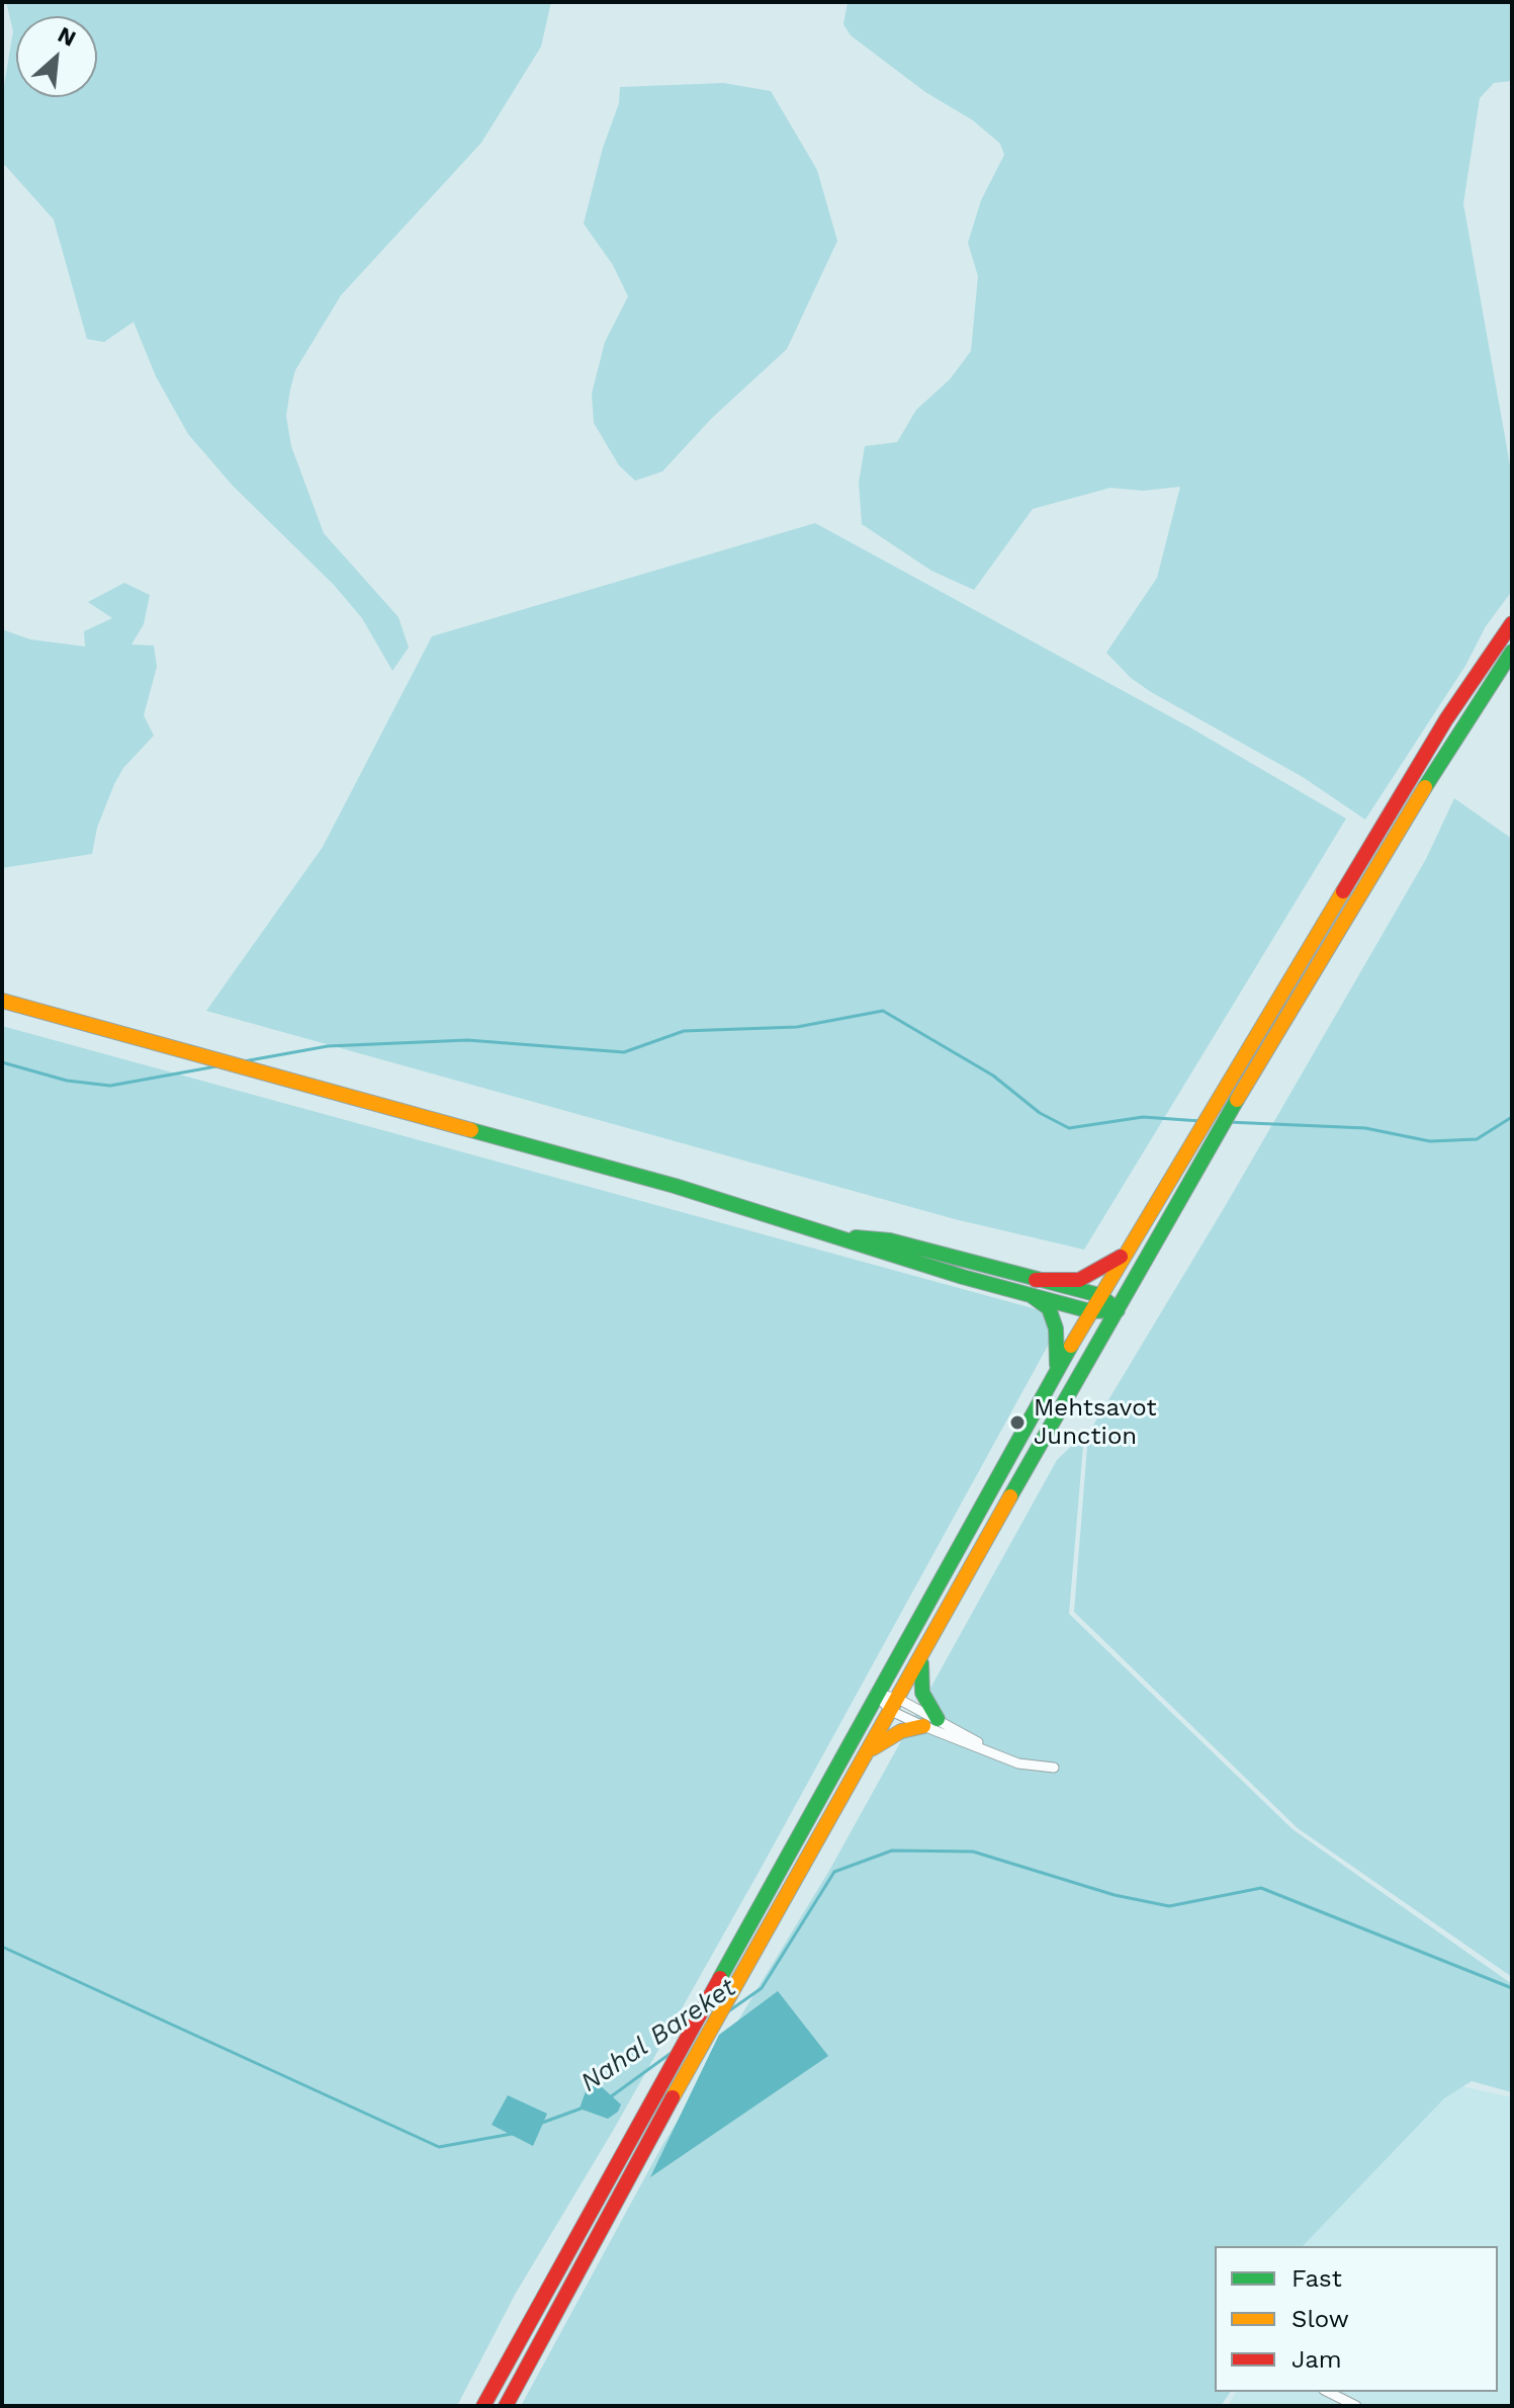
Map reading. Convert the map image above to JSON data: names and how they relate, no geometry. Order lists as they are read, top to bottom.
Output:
{
  "water": ["Nahal Bareket"],
  "places": ["Mehtsavot Junction"],
  "legend": ["Fast", "Slow", "Jam"],
  "north": "top right"
}
